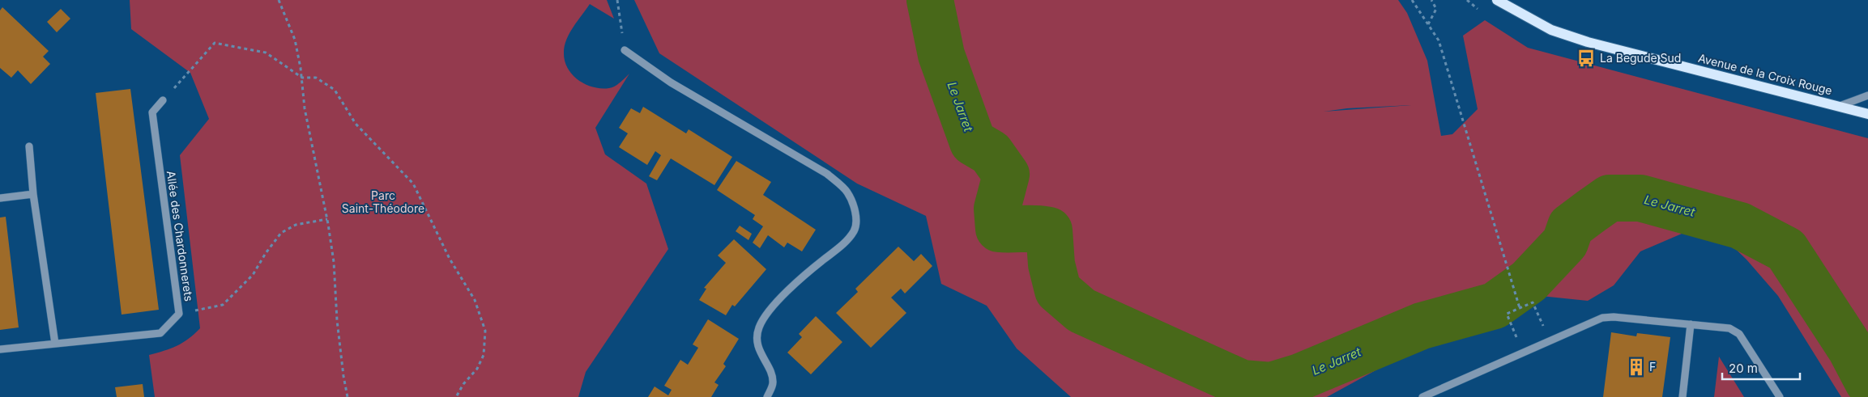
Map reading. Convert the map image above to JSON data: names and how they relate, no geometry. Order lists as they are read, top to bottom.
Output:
{
  "streets": {
    "main road": ["Avenue de la Croix Rouge"],
    "street": ["Allée des Chardonnerets"]
  },
  "water": ["Le Jarret"],
  "parks": ["Parc Saint-Théodore"],
  "places": {
    "bus stop": ["La Begude Sud"],
    "building": ["F"]
  },
  "scale_bar": "20 m"
}
